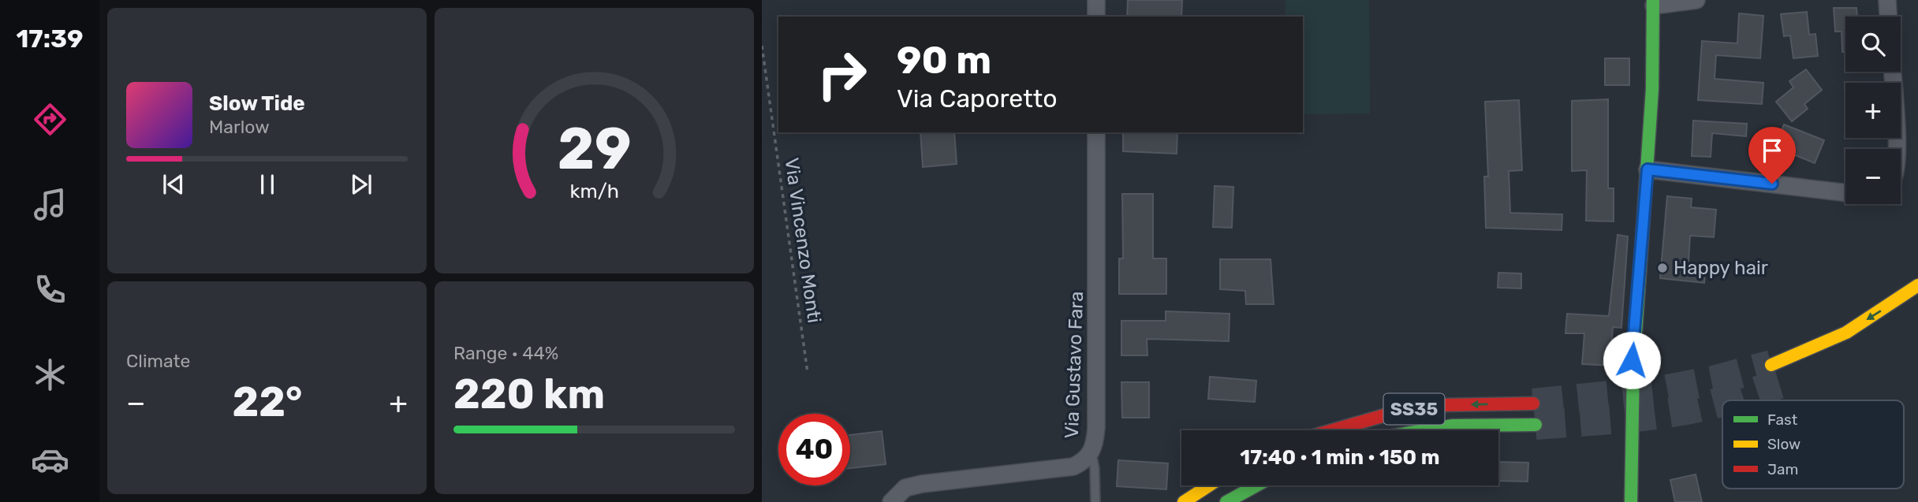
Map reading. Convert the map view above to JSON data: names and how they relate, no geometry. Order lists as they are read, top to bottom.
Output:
{
  "streets": {
    "main road": ["SS35"],
    "street": ["Via Gustavo Fara"],
    "path": ["Via Vincenzo Monti"]
  },
  "places": ["Happy hair"],
  "legend": ["Fast", "Slow", "Jam"],
  "page": {
    "tabs": "17:39",
    "map_buttons": ["+", "−"],
    "turn": ["90 m", "Via Caporetto"],
    "song": ["Slow Tide", "Marlow"],
    "tile": [
      "Climate",
      ["Range · 44%", "220 km"]
    ],
    "heat": ["−", "22°", "+"],
    "limit": "40",
    "trip": "17:40 · 1 min · 150 m",
    "gauge": ["29", "km/h"]
  }
}
